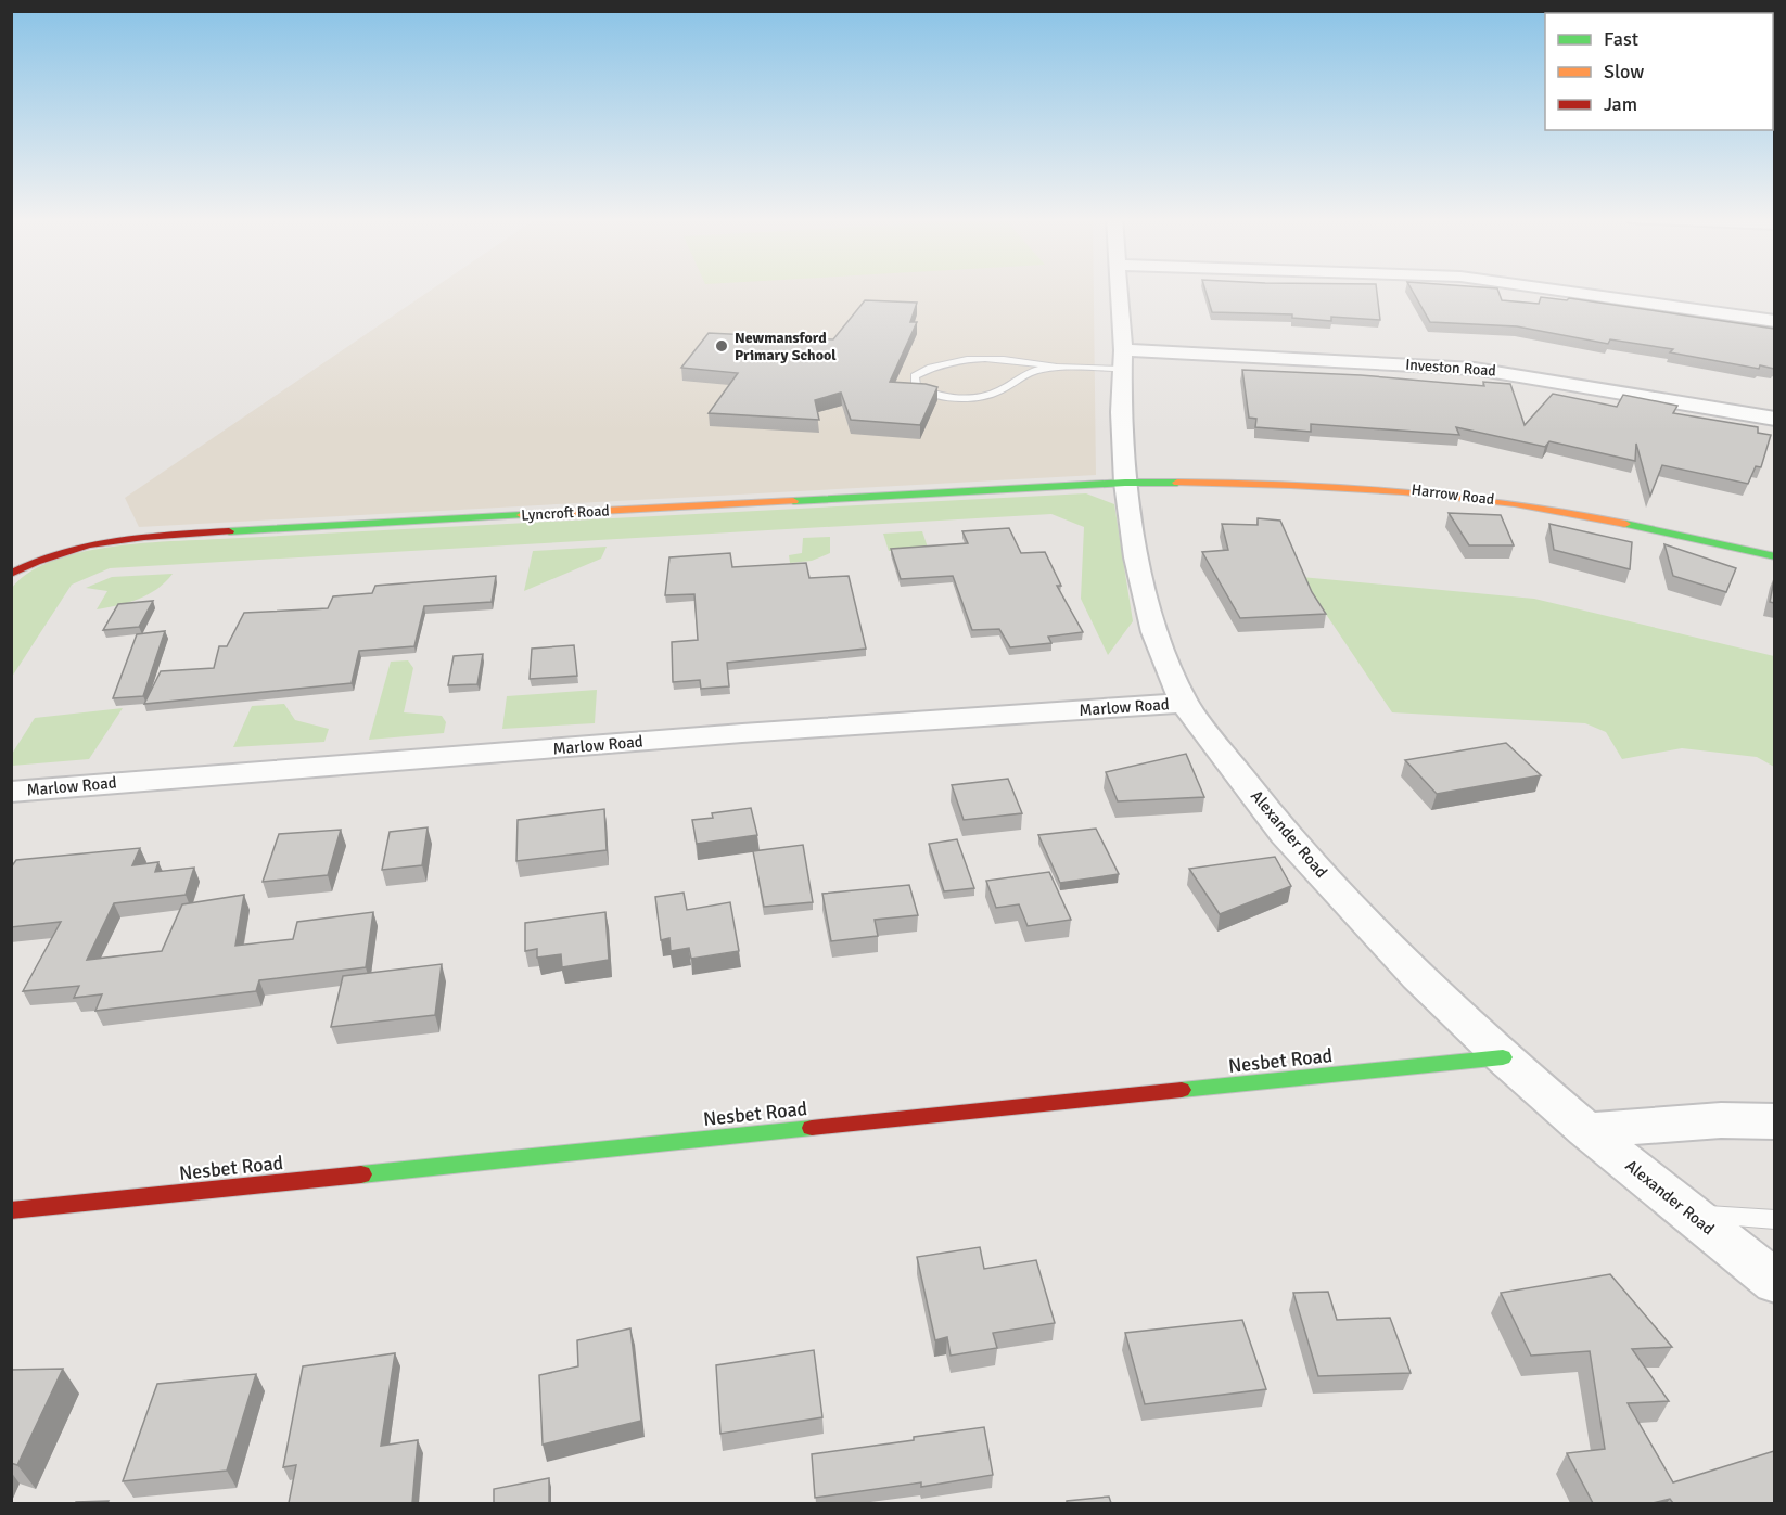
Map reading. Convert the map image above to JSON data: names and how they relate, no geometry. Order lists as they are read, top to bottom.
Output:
{
  "streets": {
    "street": [
      "Investon Road",
      "Harrow Road",
      "Lyncroft Road",
      "Marlow Road",
      "Alexander Road",
      "Nesbet Road"
    ]
  },
  "crossings": [
    ["Investon Road", "Alexander Road"],
    ["Harrow Road", "Lyncroft Road"],
    ["Harrow Road", "Alexander Road"],
    ["Lyncroft Road", "Alexander Road"],
    ["Marlow Road", "Alexander Road"],
    ["Alexander Road", "Nesbet Road"]
  ],
  "places": ["Newmansford Primary School"],
  "legend": ["Fast", "Slow", "Jam"]
}
